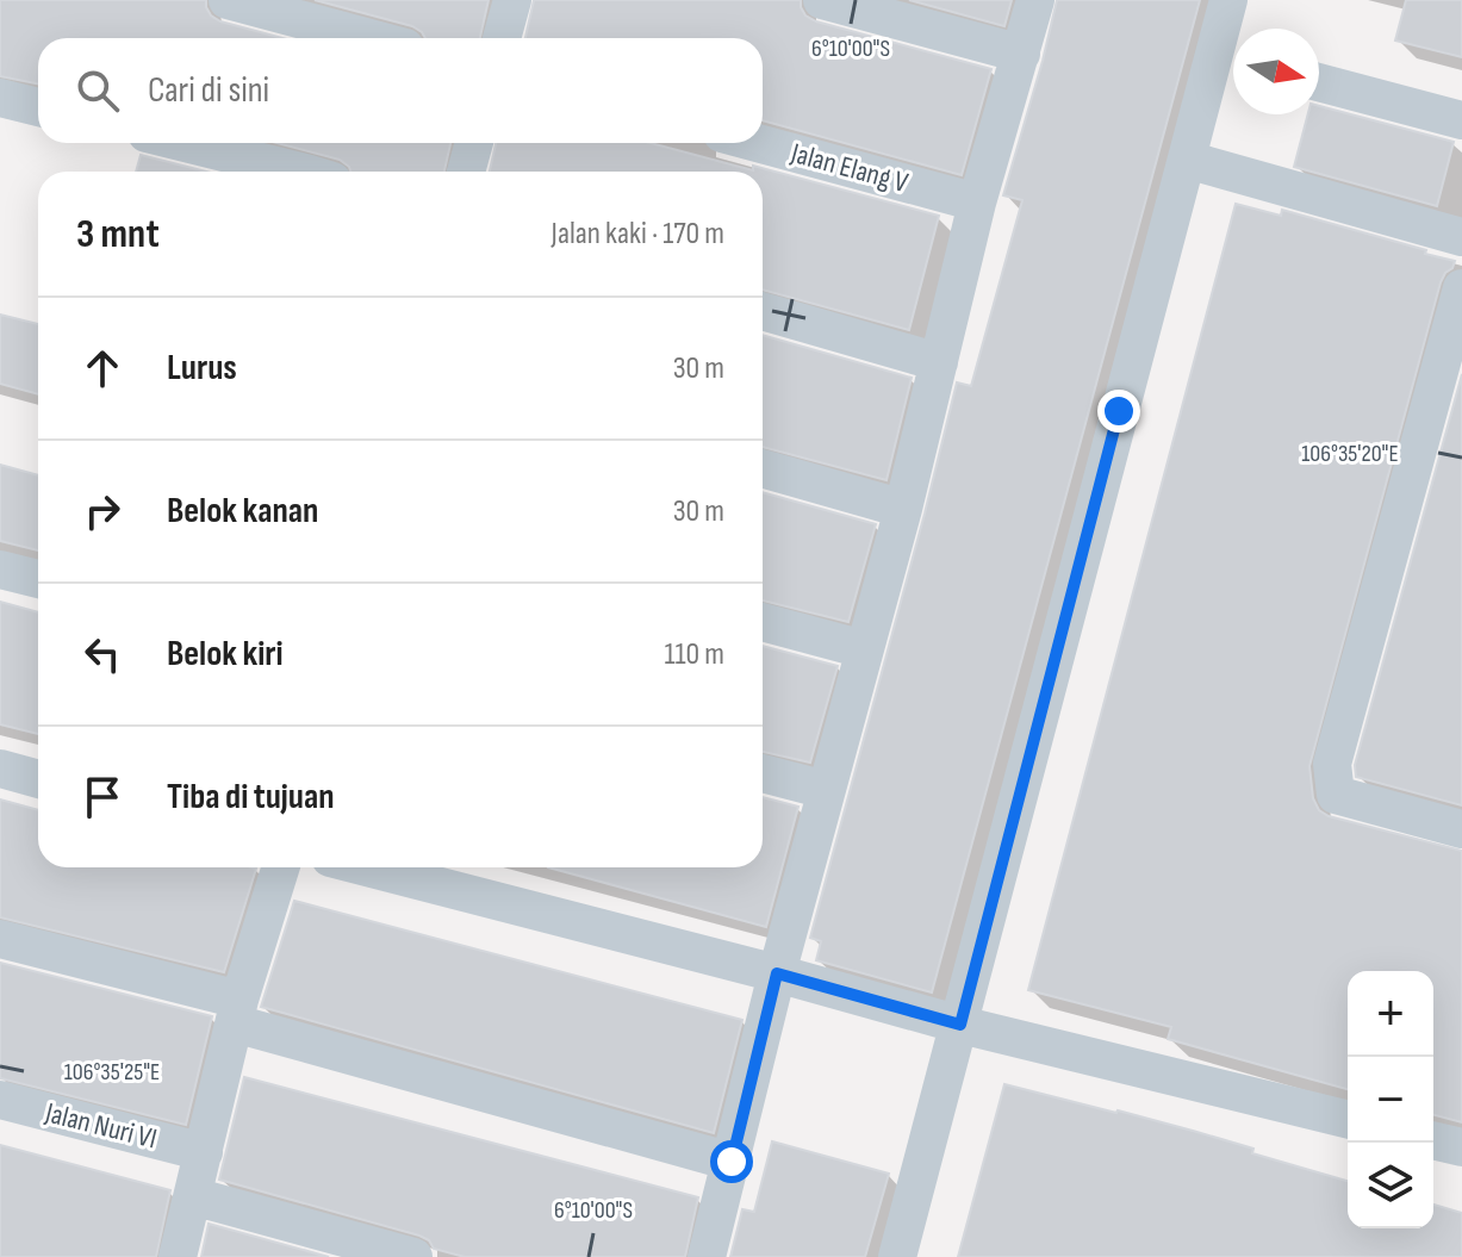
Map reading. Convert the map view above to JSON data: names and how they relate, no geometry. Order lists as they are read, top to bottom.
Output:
{
  "streets": {
    "street": ["Jalan Elang V", "Jalan Nuri VI"]
  },
  "north": "right",
  "page": {
    "search": "Cari di sini",
    "heading": ["3 mnt", "Jalan kaki · 170 m"],
    "list": [
      ["Lurus", "30 m"],
      ["Belok kanan", "30 m"],
      ["Belok kiri", "110 m"],
      "Tiba di tujuan"
    ],
    "map_buttons": ["+", "−"]
  },
  "coordinates": ["6°10'00\"S", "106°35'20\"E", "106°35'25\"E"]
}
